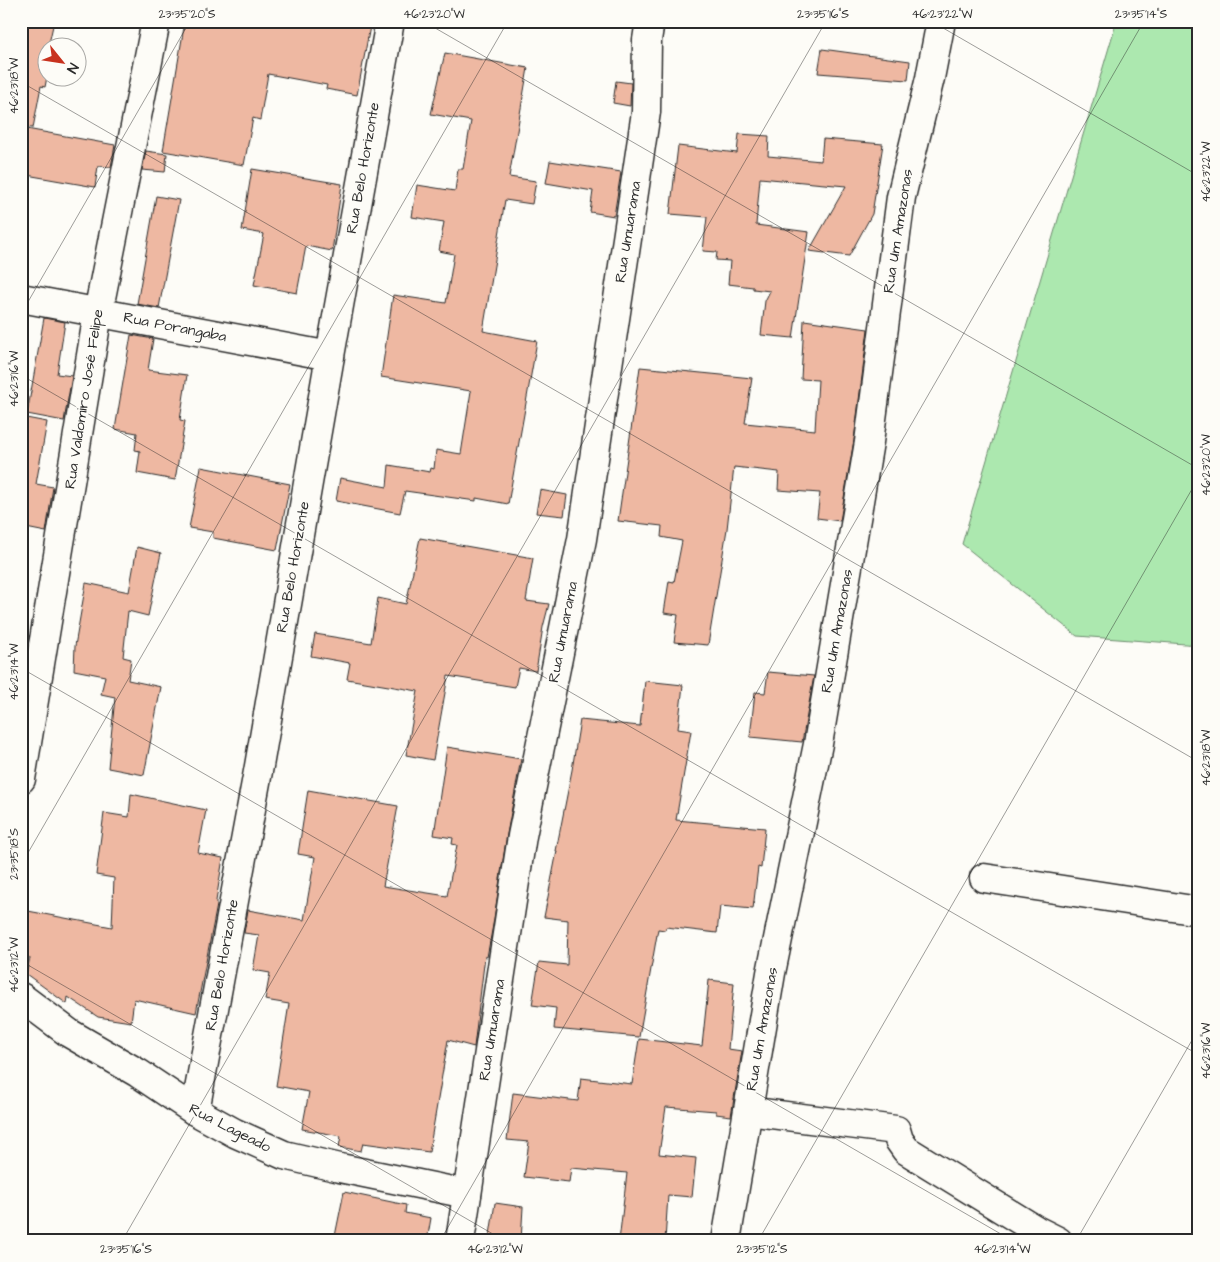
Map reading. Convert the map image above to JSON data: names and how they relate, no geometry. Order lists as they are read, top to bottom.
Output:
{
  "streets": {
    "street": [
      "Rua Belo Horizonte",
      "Rua Um Amazonas",
      "Rua Umuarama",
      "Rua Porangaba",
      "Rua Valdomiro José Felipe",
      "Rua Lageado"
    ]
  },
  "crossings": [
    ["Rua Belo Horizonte", "Rua Porangaba"],
    ["Rua Belo Horizonte", "Rua Lageado"],
    ["Rua Umuarama", "Rua Lageado"],
    ["Rua Porangaba", "Rua Valdomiro José Felipe"]
  ],
  "north": "bottom right",
  "coordinates": [
    "23°35'20\"S",
    "46°23'20\"W",
    "23°35'16\"S",
    "46°23'22\"W",
    "23°35'14\"S",
    "46°23'18\"W",
    "46°23'16\"W",
    "46°23'14\"W",
    "23°35'18\"S",
    "46°23'12\"W",
    "23°35'12\"S"
  ]
}
